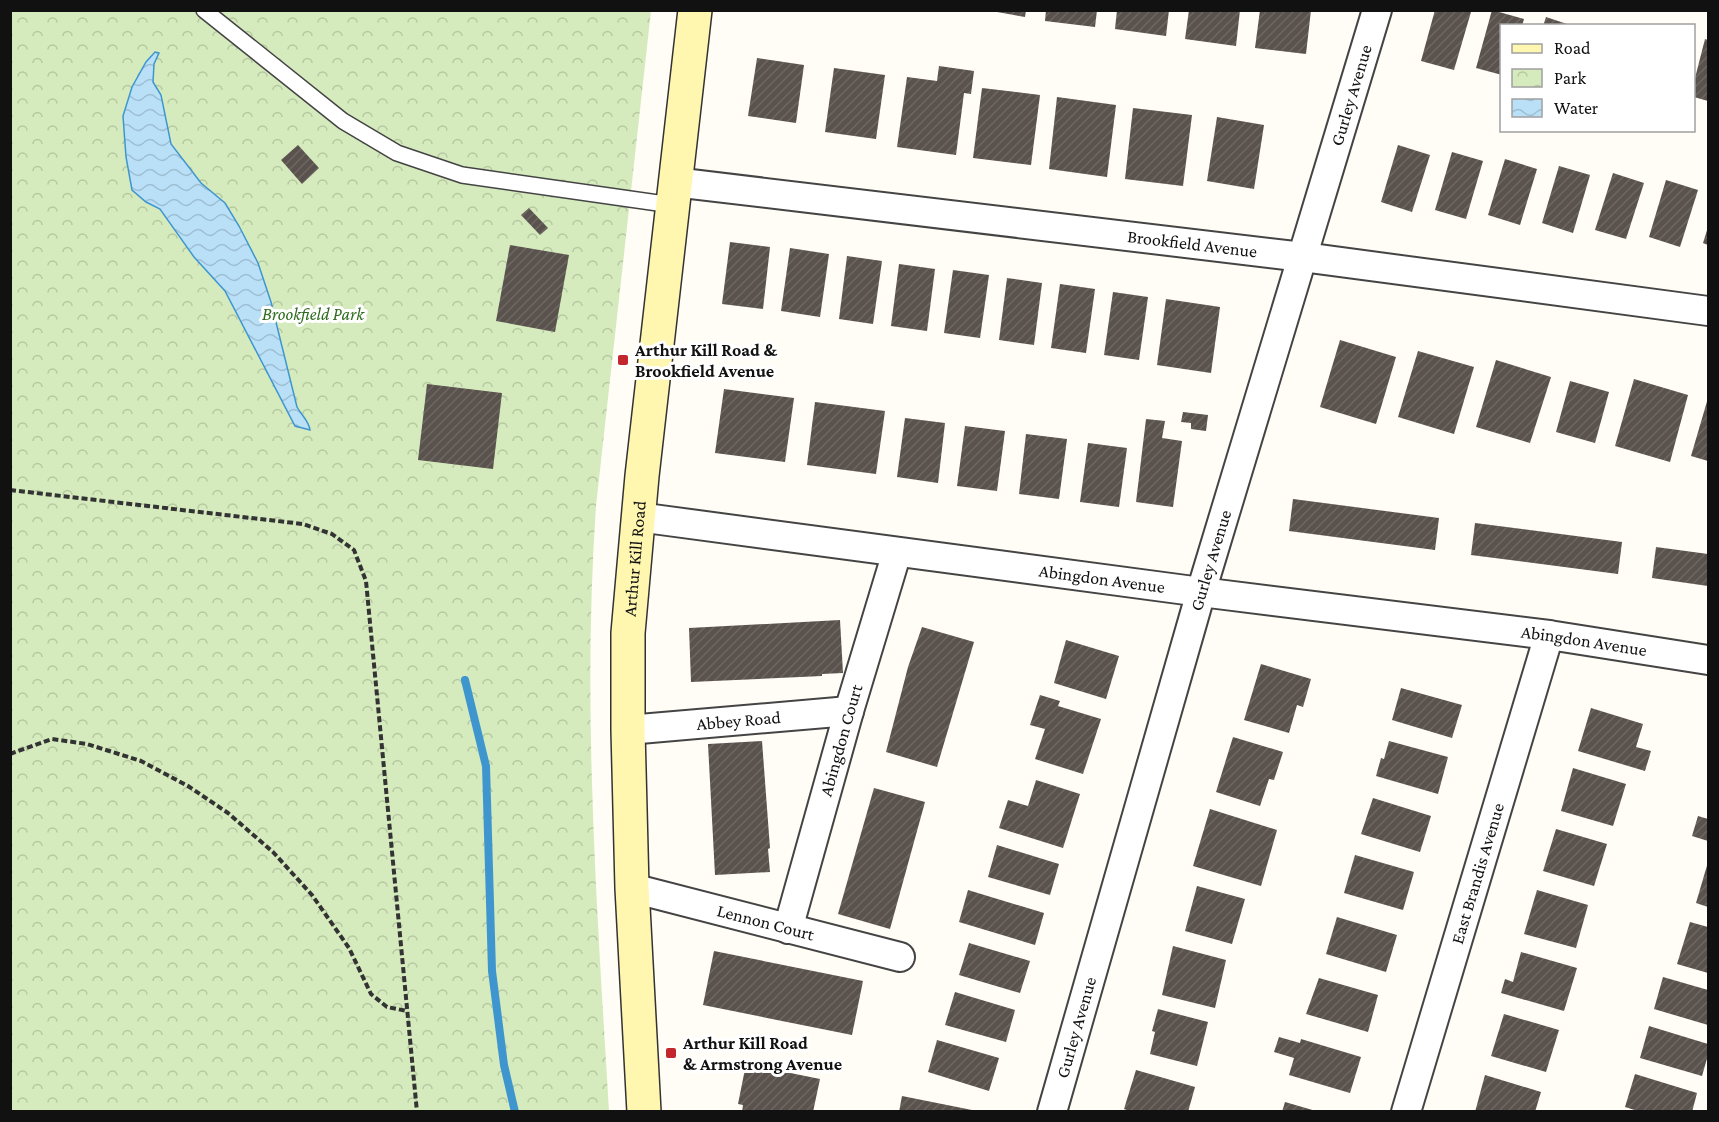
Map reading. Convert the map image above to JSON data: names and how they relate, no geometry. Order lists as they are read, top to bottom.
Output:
{
  "streets": {
    "street": [
      "Gurley Avenue",
      "Brookfield Avenue",
      "Arthur Kill Road",
      "Abingdon Avenue",
      "Abbey Road",
      "Abingdon Court",
      "East Brandis Avenue",
      "Lennon Court"
    ]
  },
  "crossings": [
    ["Gurley Avenue", "Brookfield Avenue"],
    ["Gurley Avenue", "Abingdon Avenue"],
    ["Brookfield Avenue", "Arthur Kill Road"],
    ["Arthur Kill Road", "Abingdon Avenue"],
    ["Arthur Kill Road", "Abbey Road"],
    ["Arthur Kill Road", "Lennon Court"],
    ["Abingdon Avenue", "Abingdon Court"],
    ["Abingdon Avenue", "East Brandis Avenue"],
    ["Abbey Road", "Abingdon Court"],
    ["Abingdon Court", "Lennon Court"]
  ],
  "parks": ["Brookfield Park"],
  "places": {
    "transit": ["Arthur Kill Road & Brookfield Avenue", "Arthur Kill Road & Armstrong Avenue"]
  },
  "legend": ["Road", "Park", "Water"]
}
